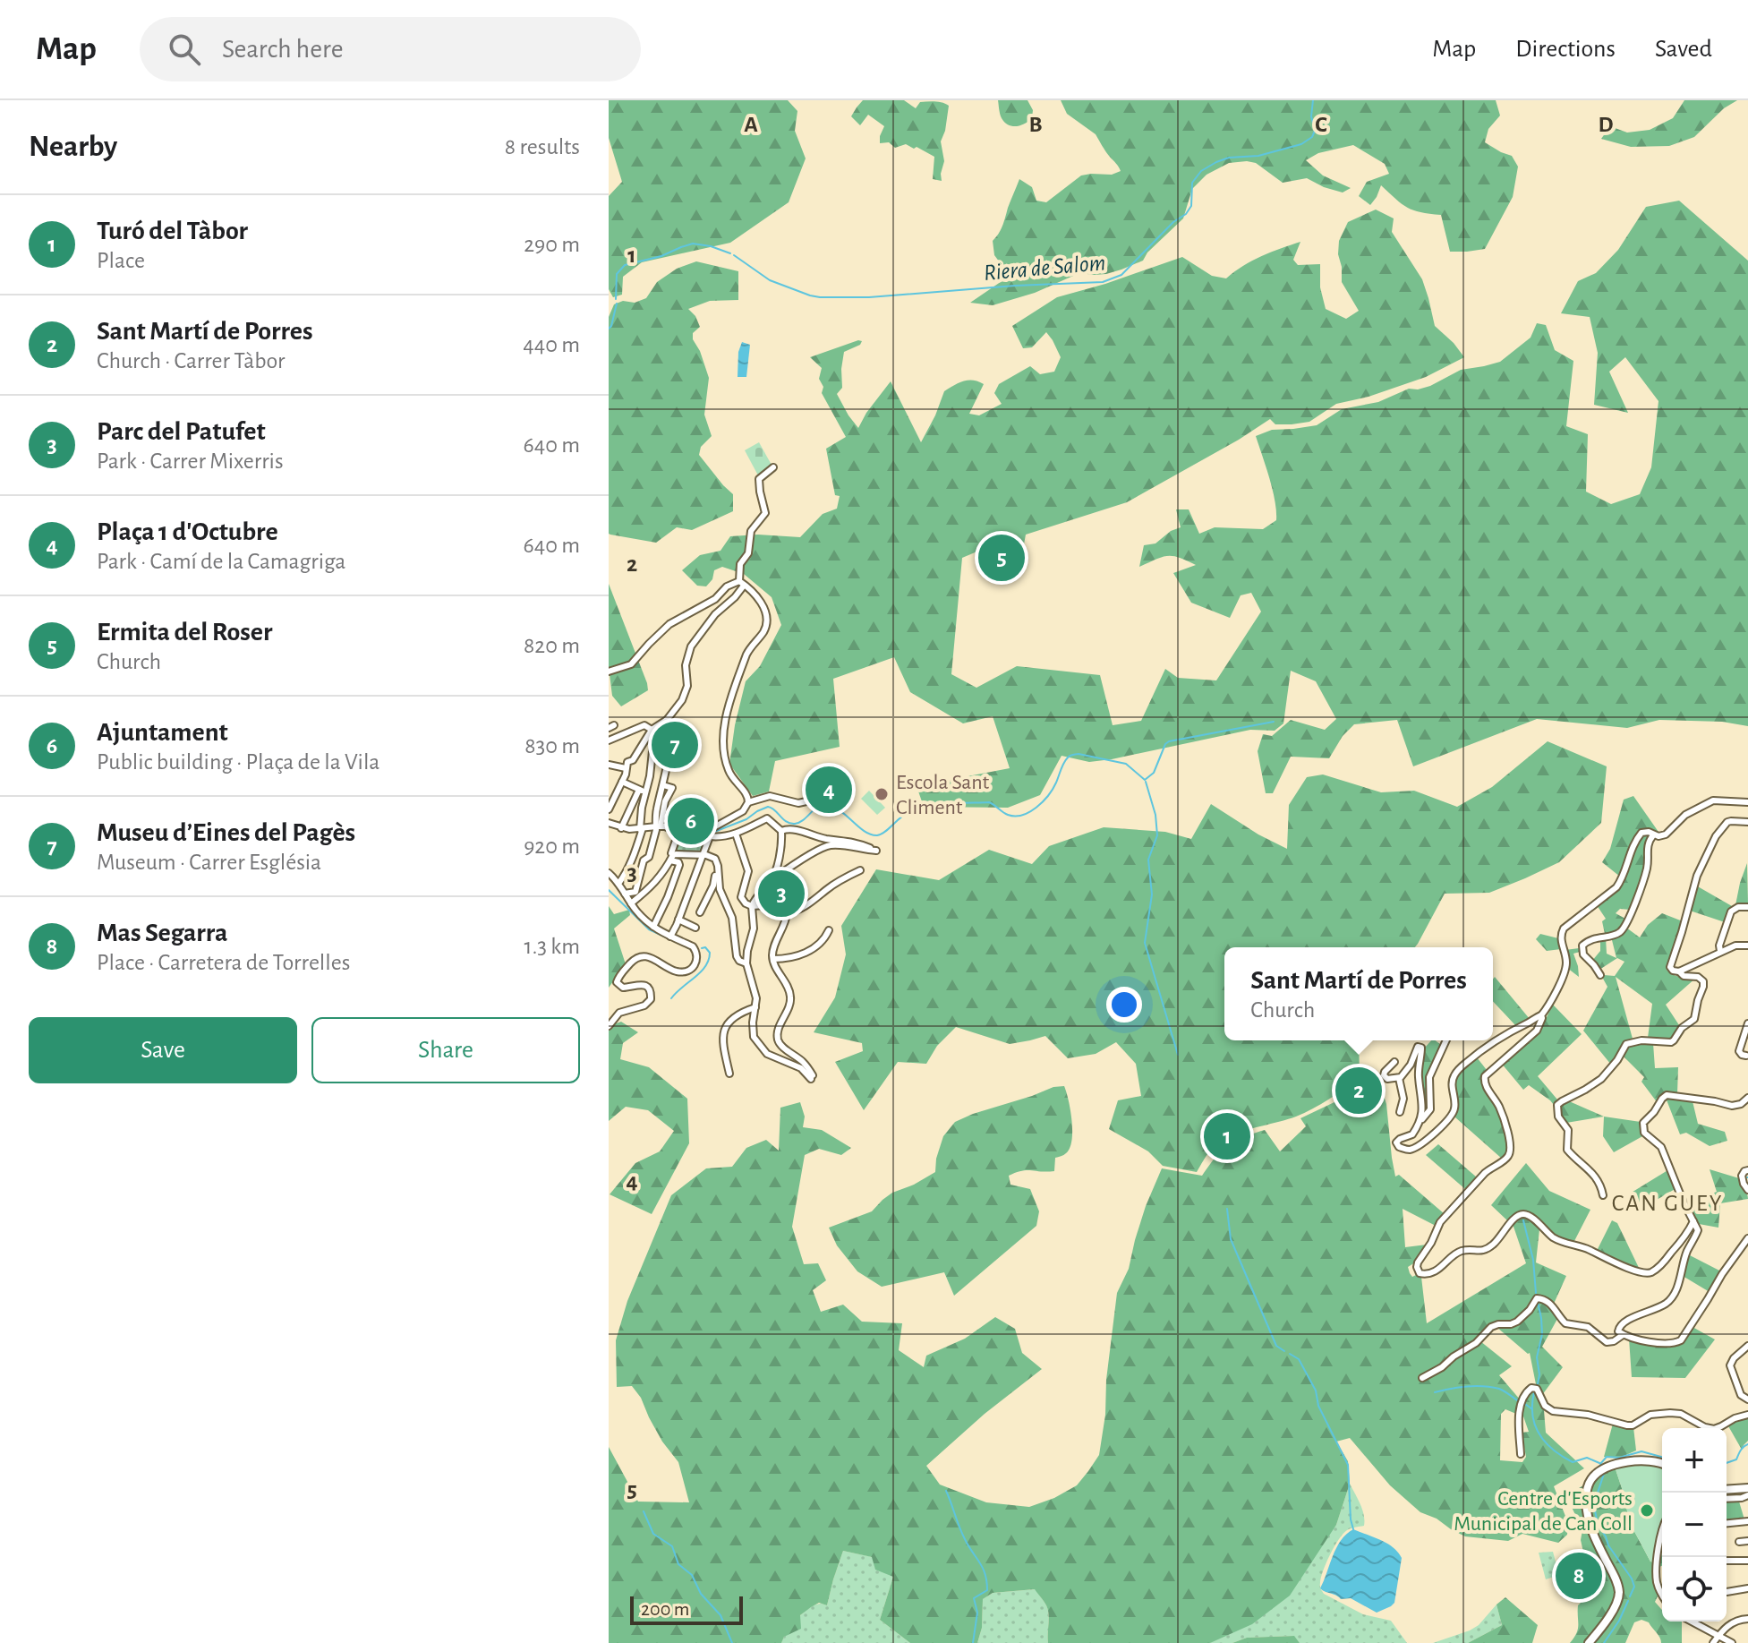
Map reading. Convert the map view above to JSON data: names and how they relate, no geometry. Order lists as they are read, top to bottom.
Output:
{
  "districts": ["CAN GUEY"],
  "water": ["Riera de Salom"],
  "places": ["Escola Sant Climent", "Centre d'Esports Municipal de Can Coll"],
  "scale_bar": "200 m",
  "page": {
    "header": "Map",
    "search": "Search here",
    "nav": ["Map", "Directions", "Saved"],
    "heading": ["Nearby", "8 results"],
    "list": [
      {
        "mark": "1",
        "name": "Turó del Tàbor",
        "note": "Place",
        "value": "290 m"
      },
      {
        "mark": "2",
        "name": "Sant Martí de Porres",
        "note": "Church · Carrer Tàbor",
        "value": "440 m"
      },
      {
        "mark": "3",
        "name": "Parc del Patufet",
        "note": "Park · Carrer Mixerris",
        "value": "640 m"
      },
      {
        "mark": "4",
        "name": "Plaça 1 d'Octubre",
        "note": "Park · Camí de la Camagriga",
        "value": "640 m"
      },
      {
        "mark": "5",
        "name": "Ermita del Roser",
        "note": "Church",
        "value": "820 m"
      },
      {
        "mark": "6",
        "name": "Ajuntament",
        "note": "Public building · Plaça de la Vila",
        "value": "830 m"
      },
      {
        "mark": "7",
        "name": "Museu d’Eines del Pagès",
        "note": "Museum · Carrer Església",
        "value": "920 m"
      },
      {
        "mark": "8",
        "name": "Mas Segarra",
        "note": "Place · Carretera de Torrelles",
        "value": "1.3 km"
      }
    ],
    "pins": [
      "5",
      "7",
      "4",
      "6",
      "3",
      "2",
      "1",
      "8"
    ],
    "popup": ["Sant Martí de Porres", "Church"],
    "buttons": ["Save", "Share"],
    "map_buttons": ["+", "−"],
    "scale": "200 m"
  },
  "grid": {
    "columns": [
      "A",
      "B",
      "C",
      "D"
    ],
    "rows": [
      "1",
      "2",
      "3",
      "4",
      "5"
    ]
  }
}
